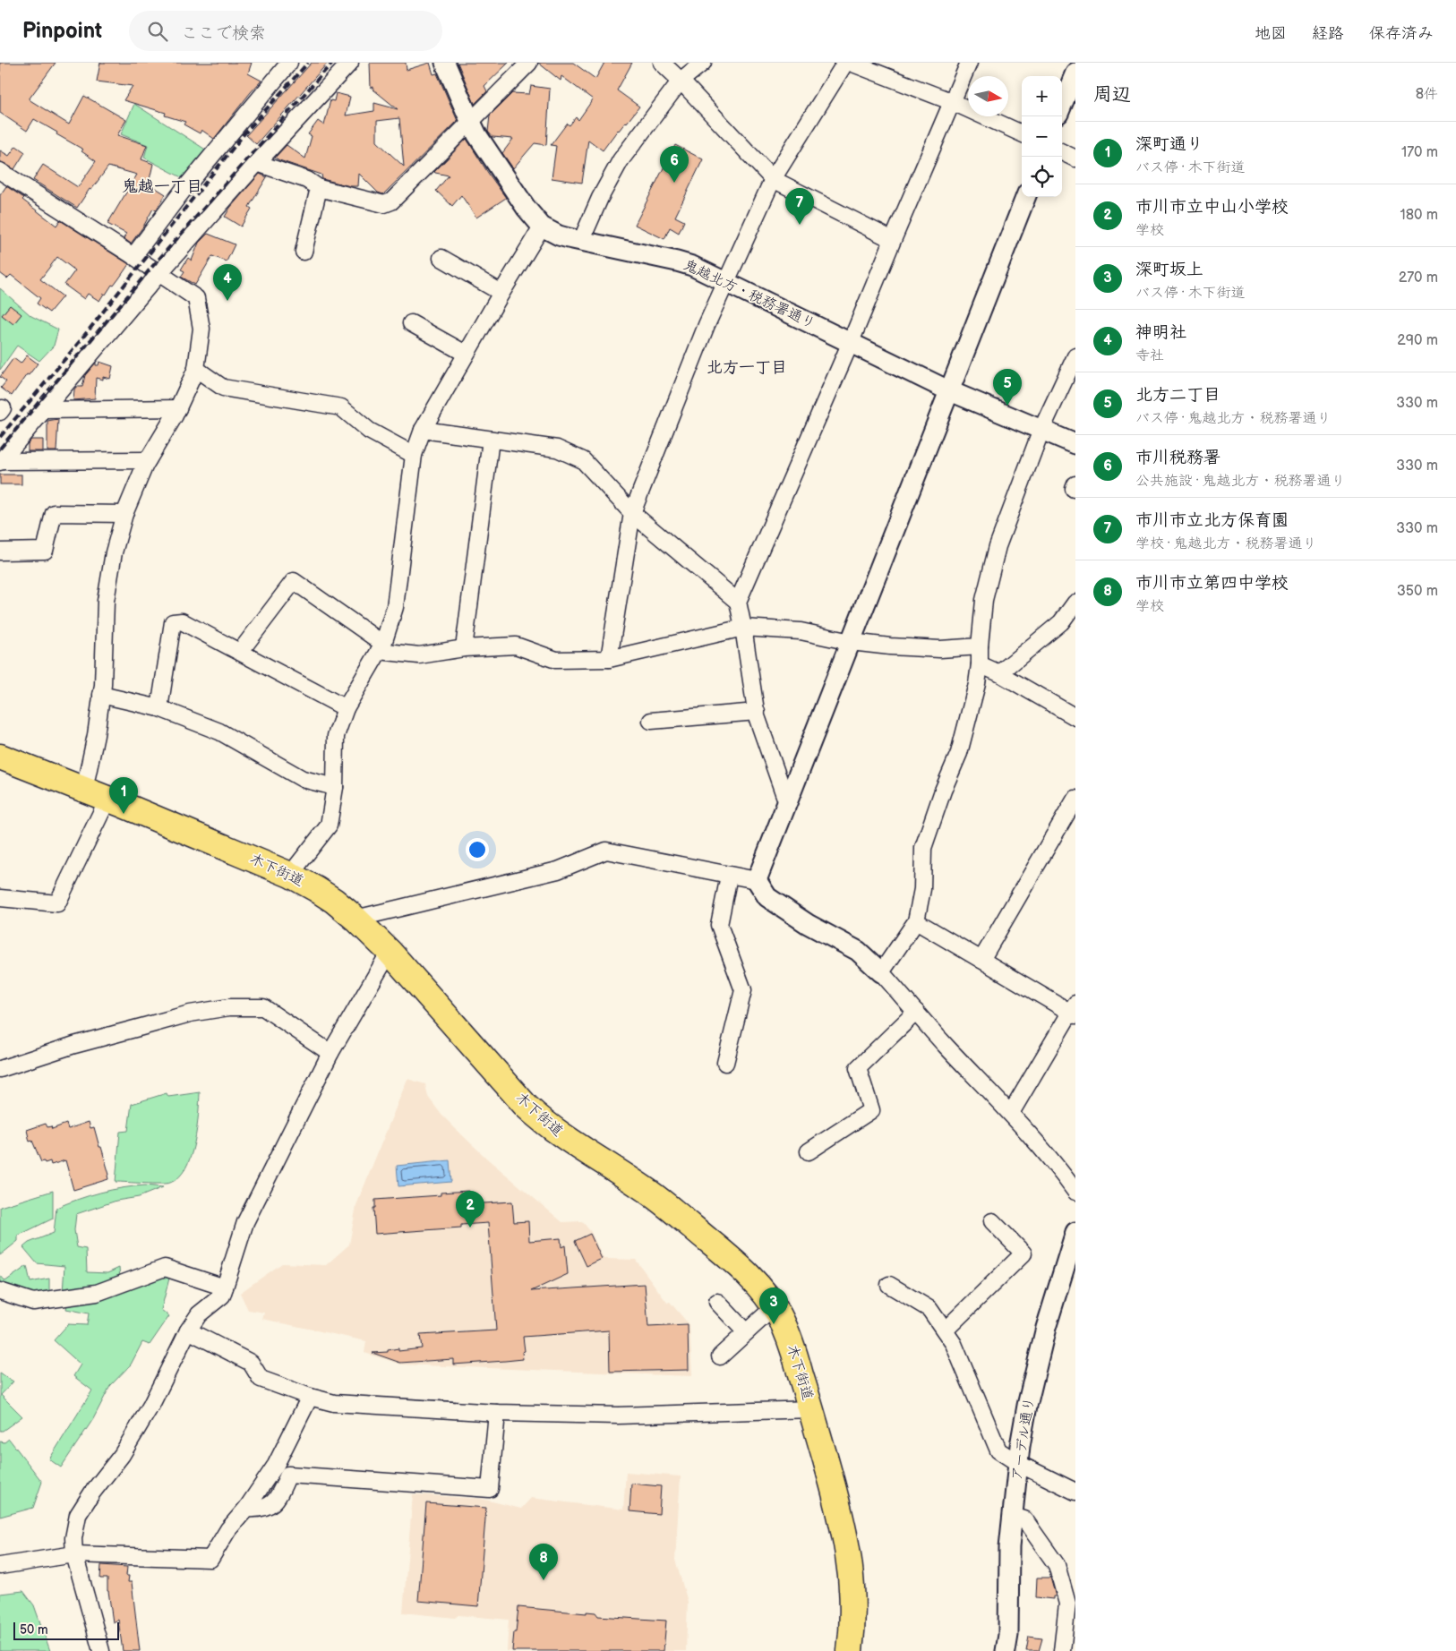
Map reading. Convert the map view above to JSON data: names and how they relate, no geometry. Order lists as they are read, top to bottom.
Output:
{
  "streets": {
    "main road": ["木下街道"],
    "street": ["鬼越北方・税務署通り", "アーデル通り"]
  },
  "districts": ["鬼越一丁目", "北方一丁目"],
  "scale_bar": "50 m",
  "north": "right",
  "page": {
    "header": "Pinpoint",
    "search": "ここで検索",
    "nav": ["地図", "経路", "保存済み"],
    "heading": ["周辺", "8件"],
    "map_buttons": ["+", "−"],
    "list": [
      {
        "mark": "1",
        "name": "深町通り",
        "note": "バス停 · 木下街道",
        "value": "170 m"
      },
      {
        "mark": "2",
        "name": "市川市立中山小学校",
        "note": "学校",
        "value": "180 m"
      },
      {
        "mark": "3",
        "name": "深町坂上",
        "note": "バス停 · 木下街道",
        "value": "270 m"
      },
      {
        "mark": "4",
        "name": "神明社",
        "note": "寺社",
        "value": "290 m"
      },
      {
        "mark": "5",
        "name": "北方二丁目",
        "note": "バス停 · 鬼越北方・税務署通り",
        "value": "330 m"
      },
      {
        "mark": "6",
        "name": "市川税務署",
        "note": "公共施設 · 鬼越北方・税務署通り",
        "value": "330 m"
      },
      {
        "mark": "7",
        "name": "市川市立北方保育園",
        "note": "学校 · 鬼越北方・税務署通り",
        "value": "330 m"
      },
      {
        "mark": "8",
        "name": "市川市立第四中学校",
        "note": "学校",
        "value": "350 m"
      }
    ],
    "pins": [
      "6",
      "7",
      "4",
      "5",
      "1",
      "2",
      "3",
      "8"
    ],
    "scale": "50 m"
  }
}
